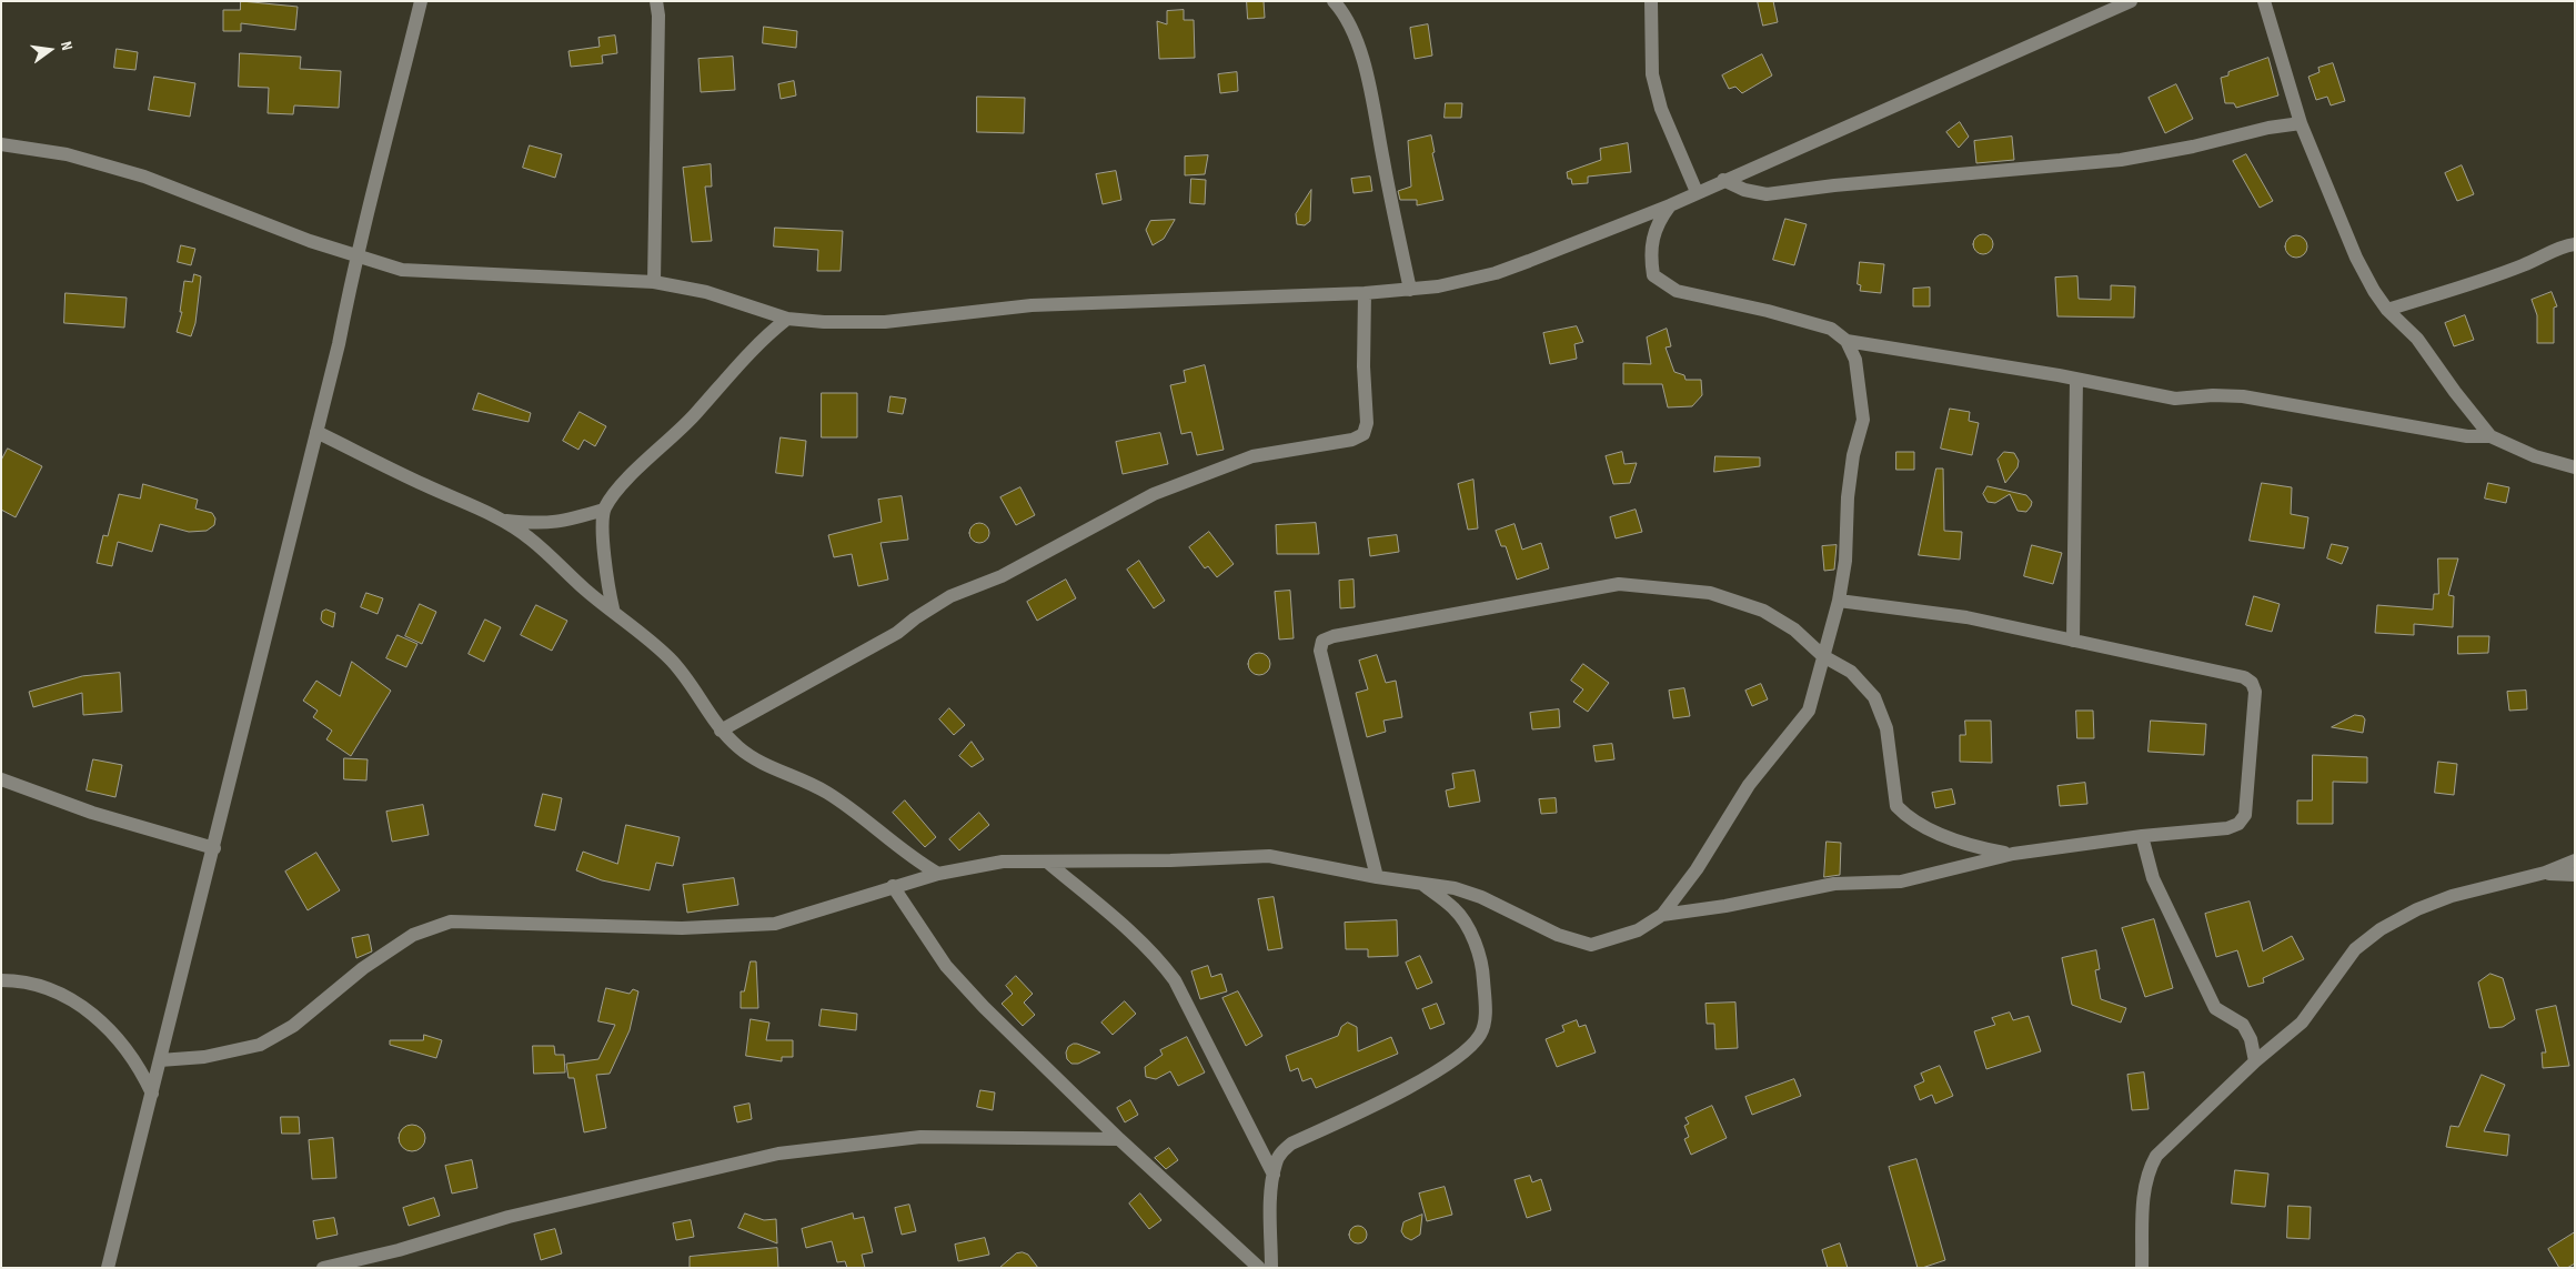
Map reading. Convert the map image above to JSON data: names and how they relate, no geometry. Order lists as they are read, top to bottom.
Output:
{
  "north": "right"
}
